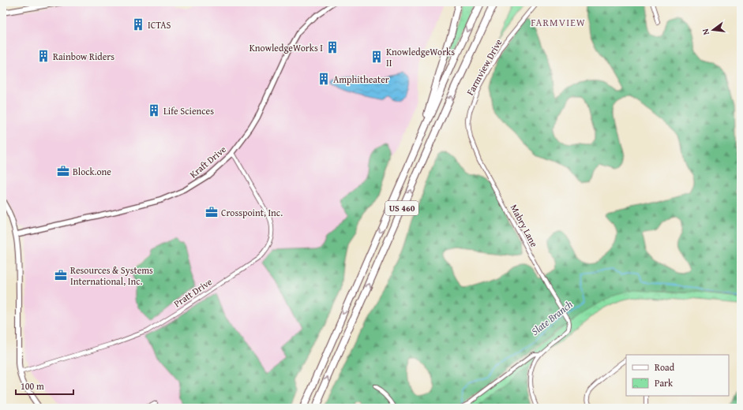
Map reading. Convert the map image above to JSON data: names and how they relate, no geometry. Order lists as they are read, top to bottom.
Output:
{
  "streets": {
    "highway": ["US 460"],
    "street": [
      "Farmview Drive",
      "Kraft Drive",
      "Mabry Lane",
      "Pratt Drive"
    ]
  },
  "crossings": [
    ["Farmview Drive", "Mabry Lane"],
    ["Kraft Drive", "Pratt Drive"]
  ],
  "districts": ["FARMVIEW"],
  "water": ["Slate Branch"],
  "places": {
    "building": [
      "ICTAS",
      "KnowledgeWorks I",
      "Rainbow Riders",
      "KnowledgeWorks II",
      "Amphitheater",
      "Life Sciences"
    ],
    "office": ["Block.one", "Crosspoint, Inc.", "Resources & Systems International, Inc."]
  },
  "legend": ["Road", "Park"],
  "scale_bar": "100 m",
  "north": "left"
}
